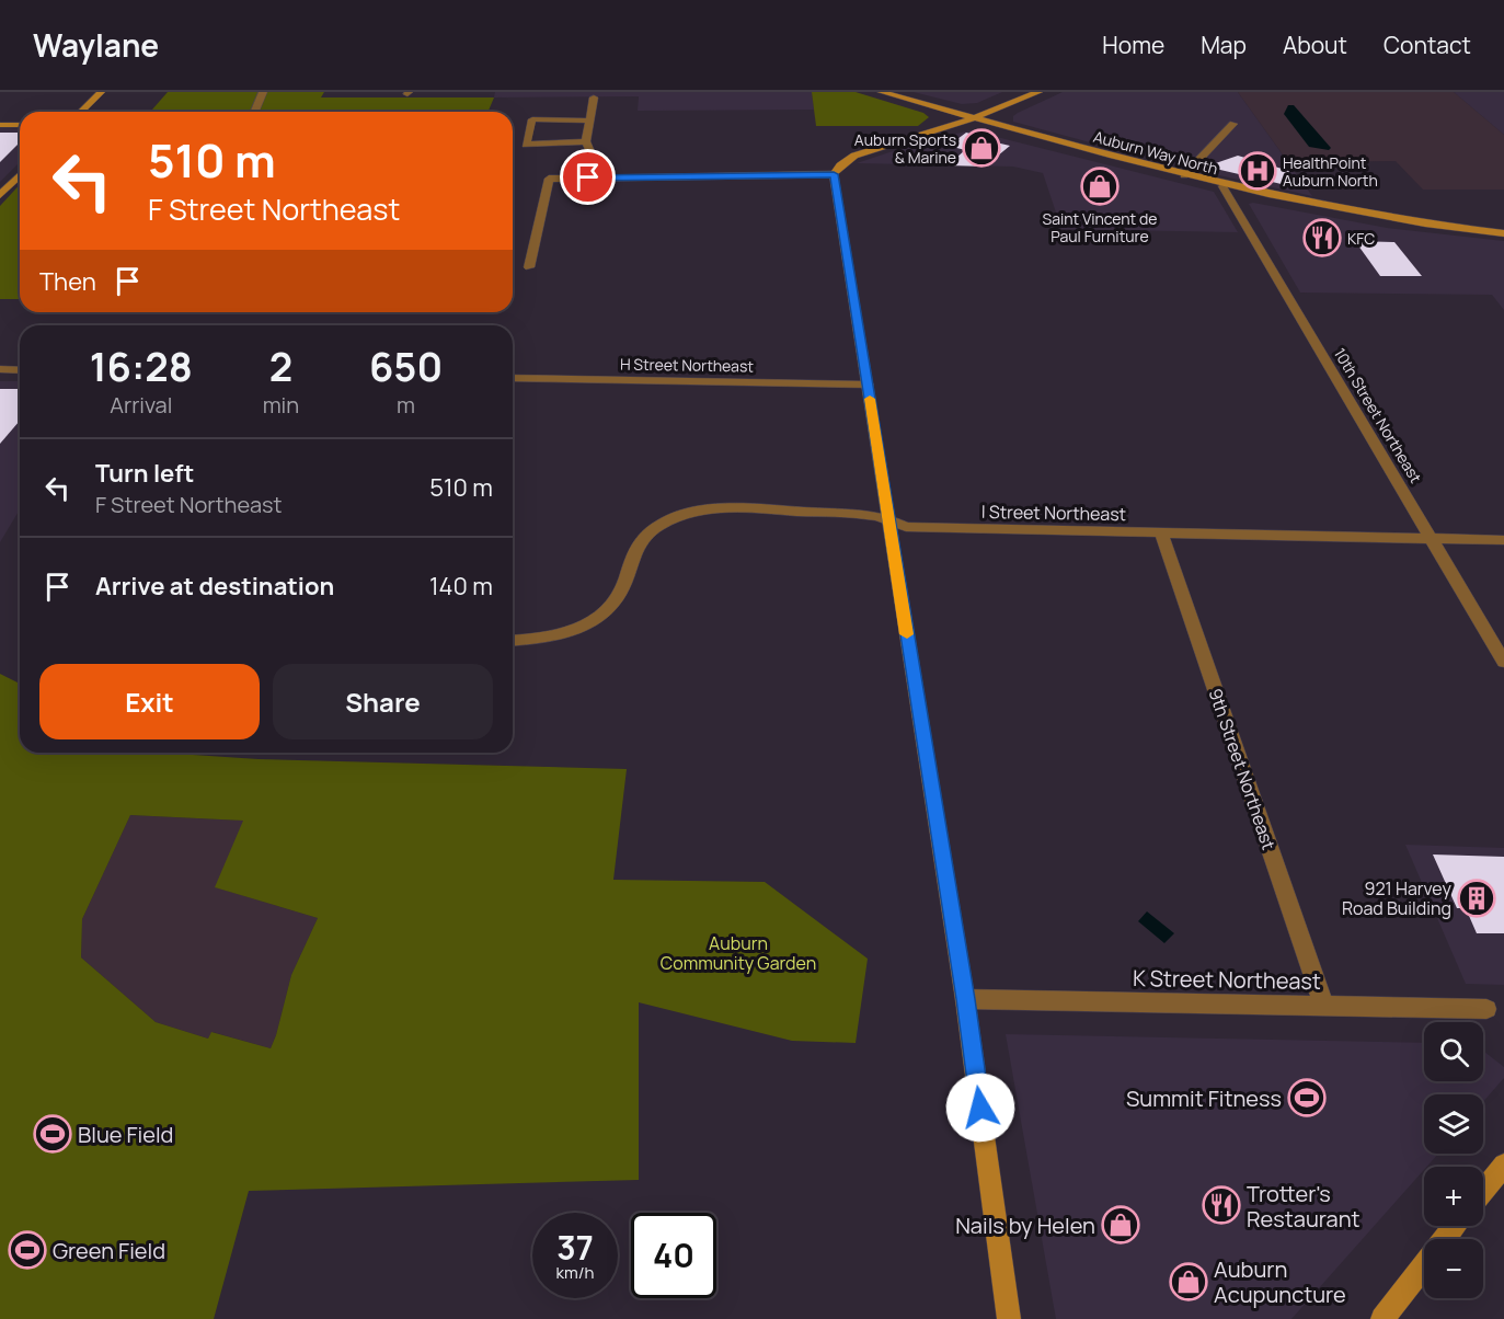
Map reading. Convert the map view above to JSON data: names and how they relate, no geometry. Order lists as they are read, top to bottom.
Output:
{
  "streets": {
    "street": [
      "Auburn Way North",
      "H Street Northeast",
      "10th Street Northeast",
      "I Street Northeast",
      "9th Street Northeast",
      "K Street Northeast"
    ]
  },
  "crossings": [
    ["Auburn Way North", "10th Street Northeast"],
    ["10th Street Northeast", "I Street Northeast"],
    ["I Street Northeast", "9th Street Northeast"],
    ["9th Street Northeast", "K Street Northeast"]
  ],
  "parks": ["Auburn Community Garden"],
  "places": {
    "shop": [
      "Auburn Sports & Marine",
      "Saint Vincent de Paul Furniture",
      "Nails by Helen",
      "Auburn Acupuncture"
    ],
    "hospital": ["HealthPoint Auburn North"],
    "restaurant": ["KFC", "Trotter's Restaurant"],
    "building": ["921 Harvey Road Building"],
    "sports": ["Summit Fitness", "Blue Field", "Green Field"]
  },
  "page": {
    "header": "Waylane",
    "nav": [
      "Home",
      "Map",
      "About",
      "Contact"
    ],
    "turn": ["510 m", "F Street Northeast"],
    "then": "Then",
    "eta": [
      "16:28",
      "Arrival",
      "2",
      "min",
      "650",
      "m"
    ],
    "list": [
      {
        "name": "Turn left",
        "note": "F Street Northeast",
        "value": "510 m"
      },
      {
        "name": "Arrive at destination",
        "value": "140 m"
      }
    ],
    "buttons": ["Exit", "Share"],
    "map_buttons": ["+", "−"],
    "speed": "37 km/h",
    "limit": "40"
  }
}
